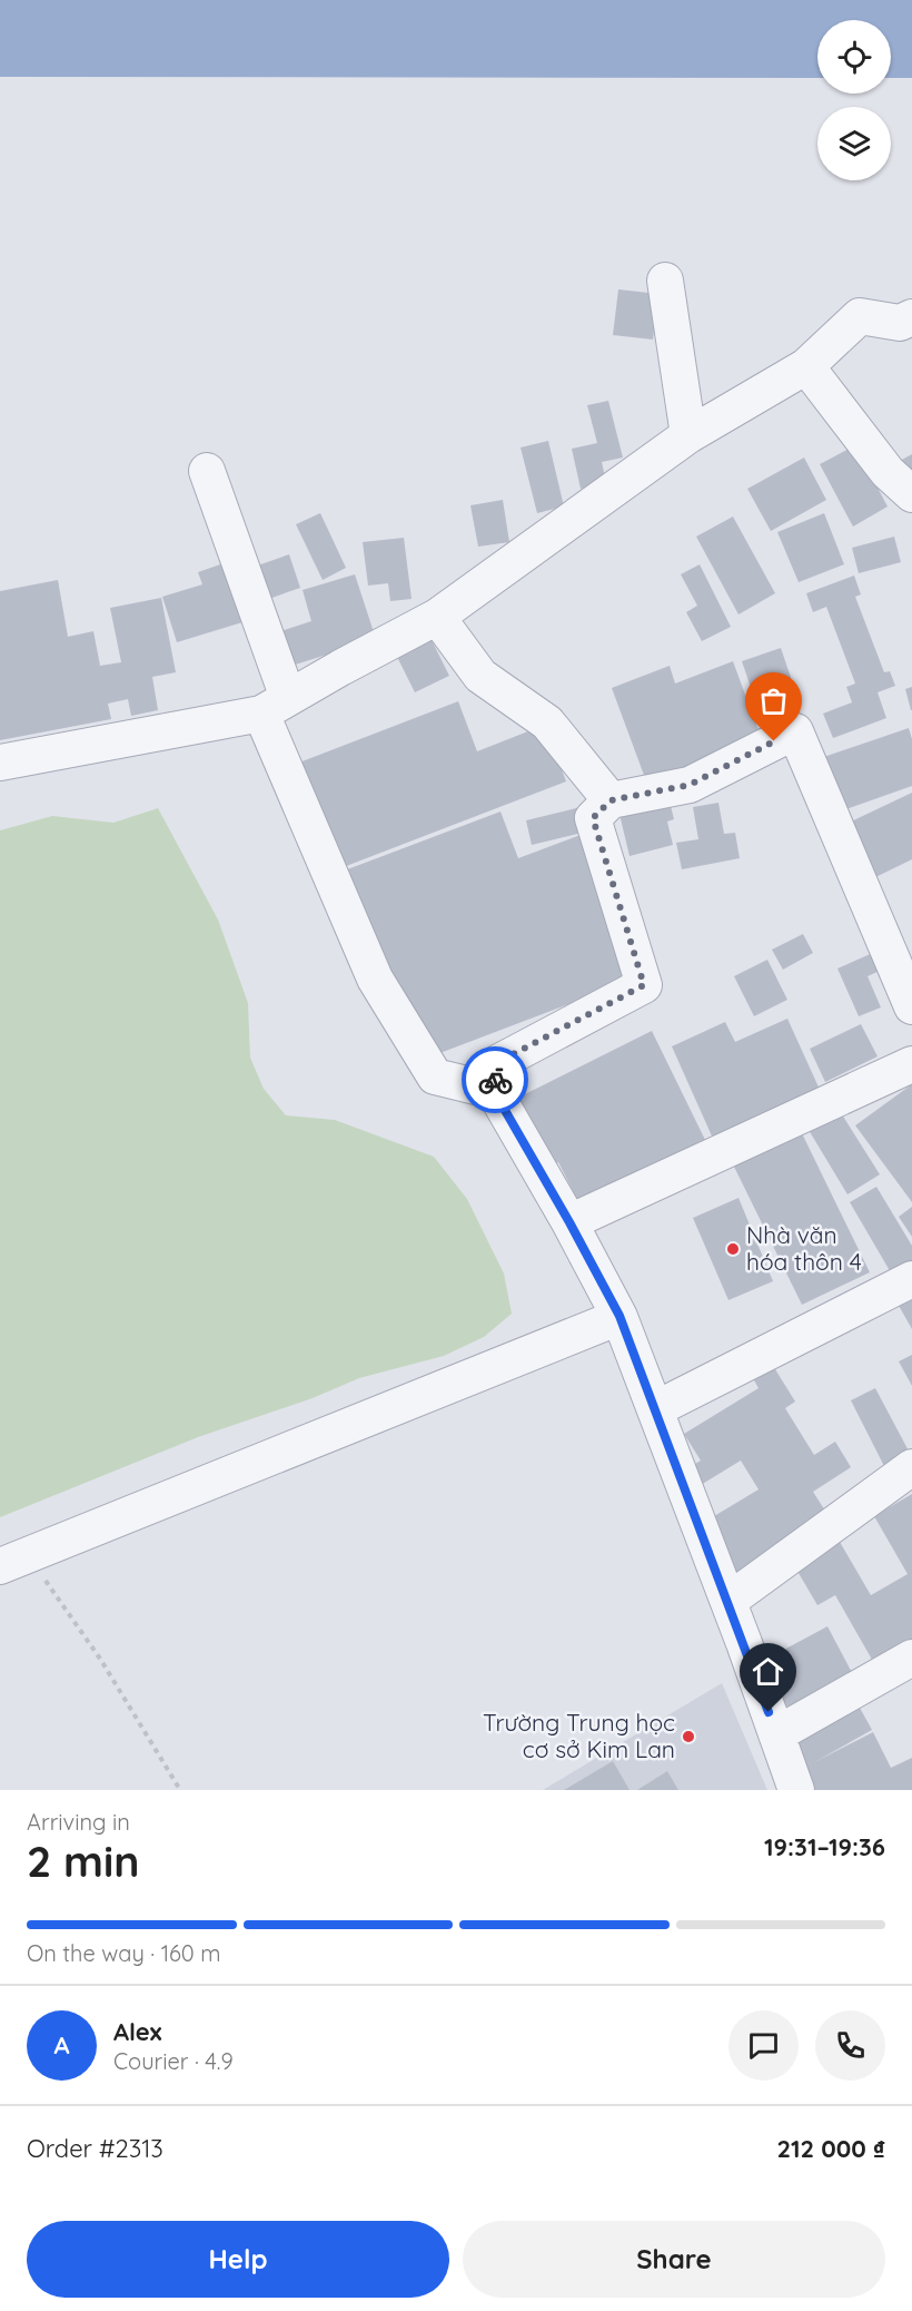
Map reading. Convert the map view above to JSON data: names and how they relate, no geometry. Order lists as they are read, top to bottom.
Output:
{
  "places": ["Nhà văn hóa thôn 4", "Trường Trung học cơ sở Kim Lan"],
  "page": {
    "heading": ["2 min", "Arriving in", "19:31–19:36"],
    "panel": [
      "Alex",
      "Courier · 4.9",
      "Order #2313",
      "212 000 ₫"
    ],
    "bar": "On the way · 160 m",
    "round": "A",
    "buttons": ["Help", "Share"]
  }
}
